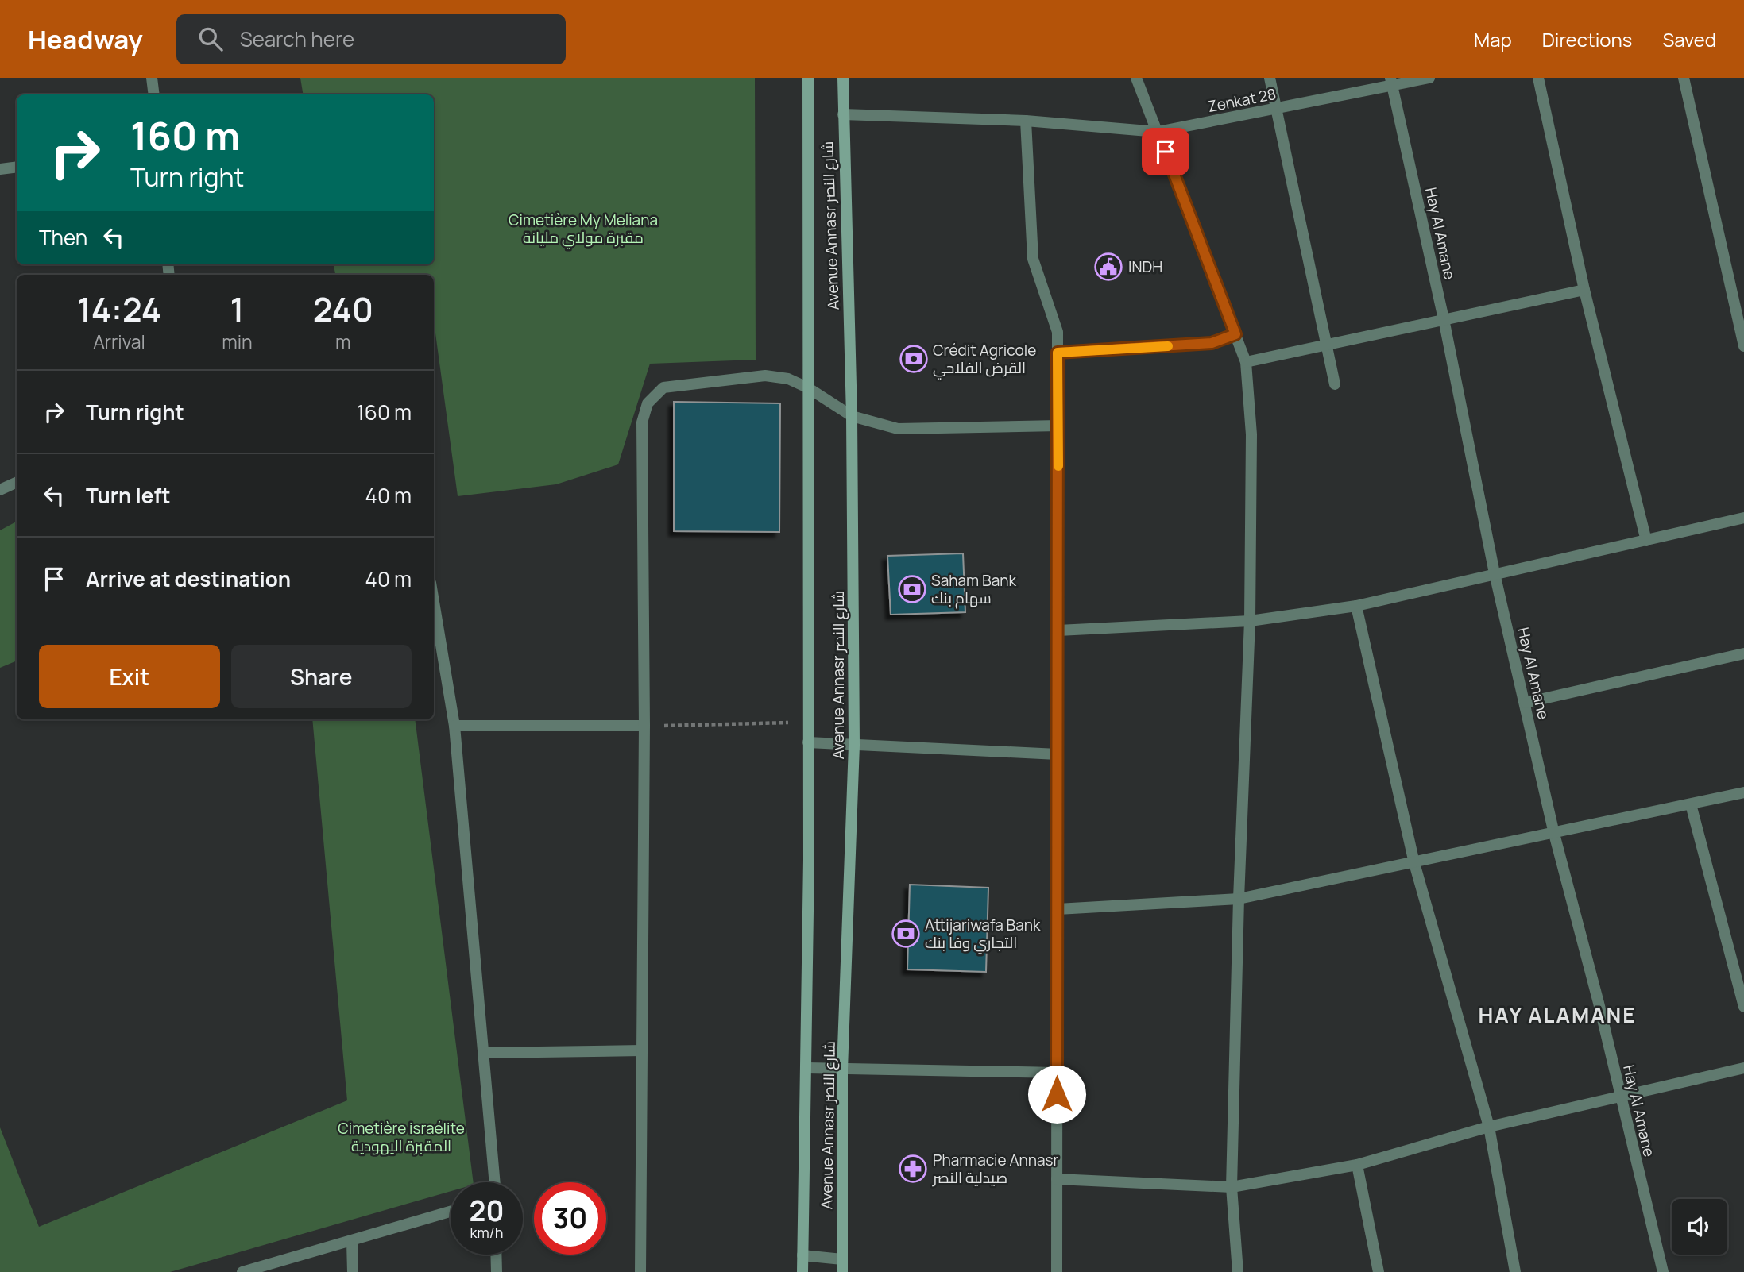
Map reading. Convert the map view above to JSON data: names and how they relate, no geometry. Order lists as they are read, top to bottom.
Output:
{
  "streets": {
    "main road": ["Avenue Annasr شارع النصر"],
    "street": ["Zenkat 28", "Hay Al Amane"]
  },
  "crossings": [
    ["Zenkat 28", "Avenue Annasr شارع النصر"],
    ["Zenkat 28", "Hay Al Amane"]
  ],
  "districts": ["HAY ALAMANE"],
  "parks": ["Cimetière My Meliana مقبرة مولاي مليانة", "Cimetière israélite المقبرة اليهودية"],
  "places": {
    "public building": ["INDH"],
    "bank": ["Crédit Agricole القرض الفلاحي", "Saham Bank سهام بنك", "Attijariwafa Bank التجاري وفا بنك"],
    "pharmacy": ["Pharmacie Annasr صيدلية النصر"]
  },
  "page": {
    "header": "Headway",
    "search": "Search here",
    "nav": ["Map", "Directions", "Saved"],
    "turn": ["160 m", "Turn right"],
    "then": "Then",
    "eta": [
      "14:24",
      "Arrival",
      "1",
      "min",
      "240",
      "m"
    ],
    "list": [
      {
        "name": "Turn right",
        "value": "160 m"
      },
      {
        "name": "Turn left",
        "value": "40 m"
      },
      {
        "name": "Arrive at destination",
        "value": "40 m"
      }
    ],
    "buttons": ["Exit", "Share"],
    "speed": "20 km/h",
    "limit": "30"
  }
}
